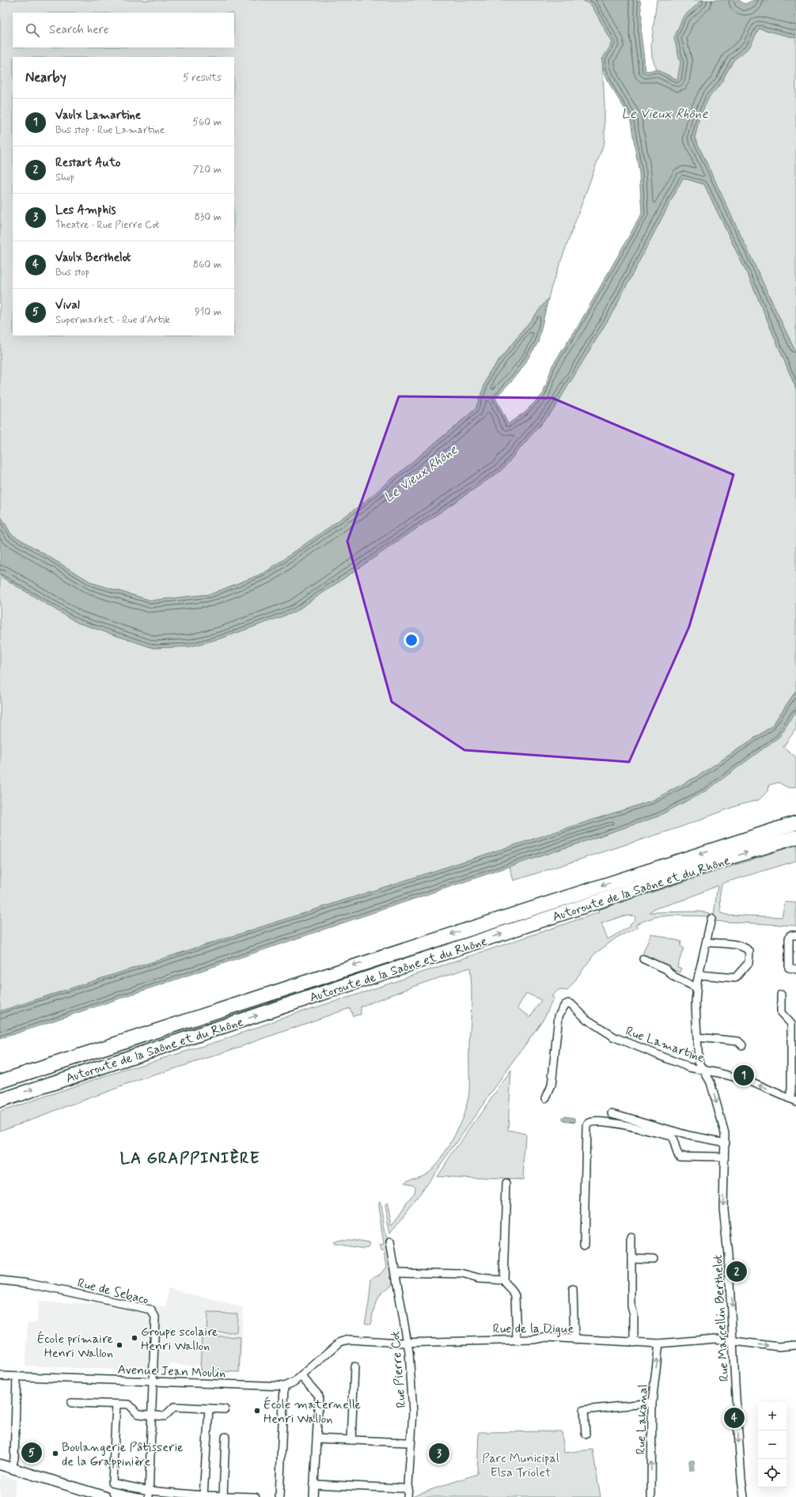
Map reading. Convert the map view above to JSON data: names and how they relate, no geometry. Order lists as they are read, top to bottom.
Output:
{
  "streets": {
    "highway": ["Autoroute de la Saône et du Rhône"],
    "street": [
      "Rue Lamartine",
      "Rue de Sebaco",
      "Rue Marcellin Berthelot",
      "Rue de la Digue",
      "Rue Pierre Cot",
      "Avenue Jean Moulin",
      "Rue Lakanal"
    ]
  },
  "crossings": [
    ["Rue Lamartine", "Rue Marcellin Berthelot"],
    ["Rue de Sebaco", "Avenue Jean Moulin"],
    ["Rue Marcellin Berthelot", "Rue de la Digue"],
    ["Rue de la Digue", "Rue Pierre Cot"],
    ["Rue de la Digue", "Rue Lakanal"]
  ],
  "one_way": ["Rue Marcellin Berthelot", "Rue Lakanal"],
  "districts": ["LA GRAPPINIÈRE"],
  "water": ["Le Vieux Rhône"],
  "parks": ["Parc Municipal Elsa Triolet"],
  "places": [
    "Groupe scolaire Henri Wallon",
    "École primaire Henri Wallon",
    "École maternelle Henri Wallon",
    "Boulangerie Pâtisserie de la Grappinière"
  ],
  "page": {
    "search": "Search here",
    "heading": ["Nearby", "5 results"],
    "list": [
      {
        "mark": "1",
        "name": "Vaulx Lamartine",
        "note": "Bus stop · Rue Lamartine",
        "value": "560 m"
      },
      {
        "mark": "2",
        "name": "Restart Auto",
        "note": "Shop",
        "value": "720 m"
      },
      {
        "mark": "3",
        "name": "Les Amphis",
        "note": "Theatre · Rue Pierre Cot",
        "value": "830 m"
      },
      {
        "mark": "4",
        "name": "Vaulx Berthelot",
        "note": "Bus stop",
        "value": "860 m"
      },
      {
        "mark": "5",
        "name": "Vival",
        "note": "Supermarket · Rue d'Artik",
        "value": "910 m"
      }
    ],
    "pins": [
      "1",
      "2",
      "4",
      "5",
      "3"
    ],
    "map_buttons": ["+", "−"]
  }
}
